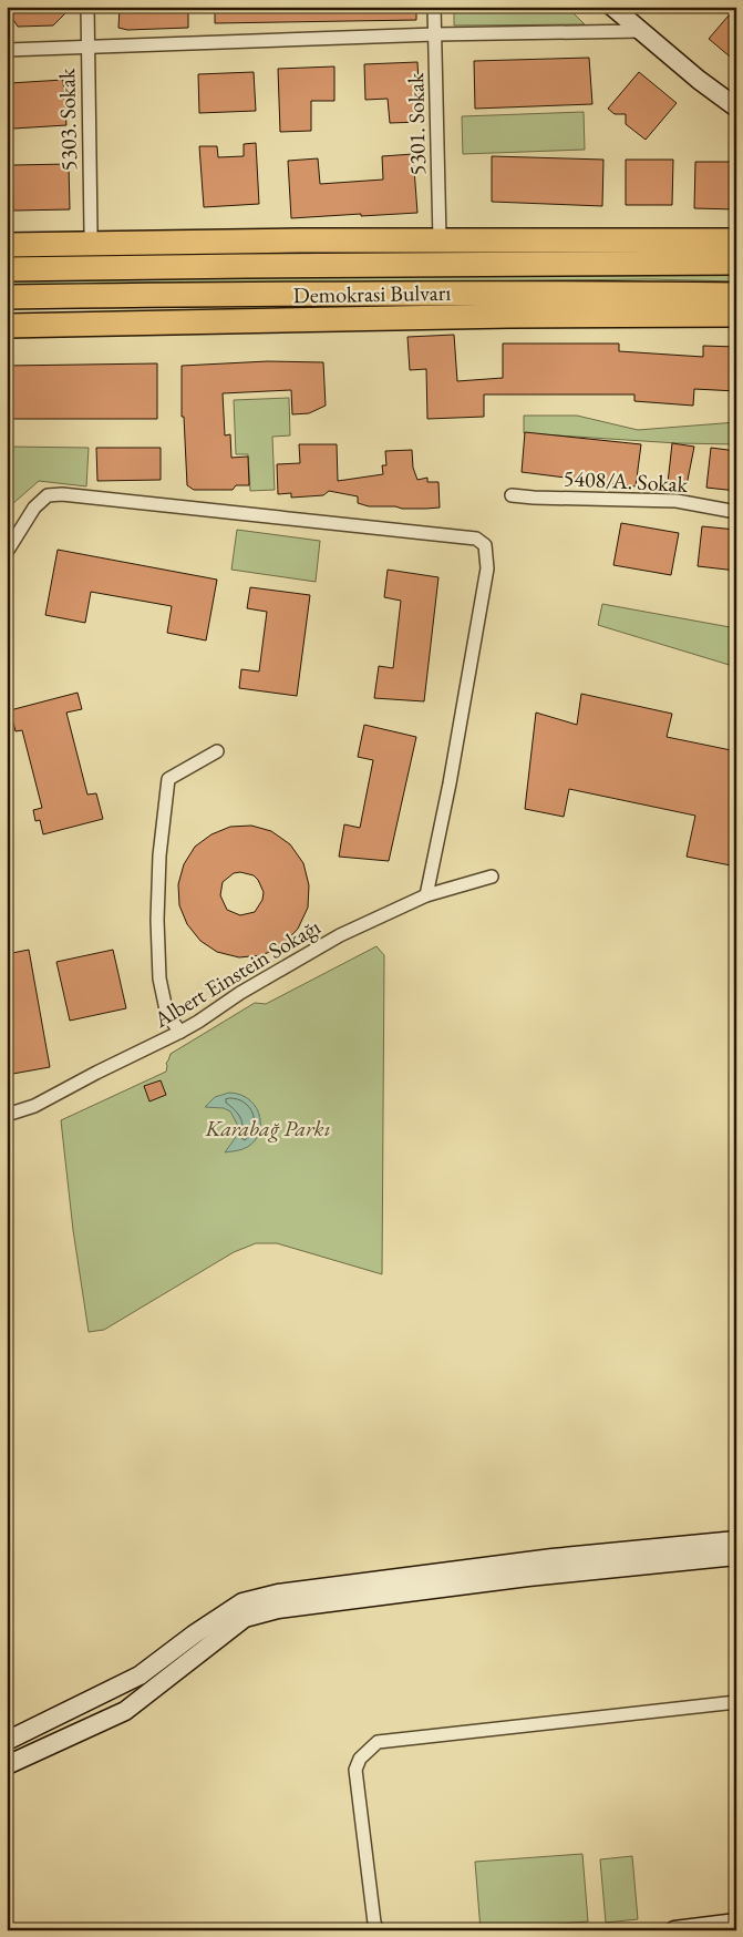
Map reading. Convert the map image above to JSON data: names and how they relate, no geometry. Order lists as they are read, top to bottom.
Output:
{
  "streets": {
    "highway": ["Demokrasi Bulvarı"],
    "street": [
      "5303. Sokak",
      "5301. Sokak",
      "5408/A. Sokak",
      "Albert Einstein Sokağı"
    ]
  },
  "parks": ["Karabağ Parkı"]
}
